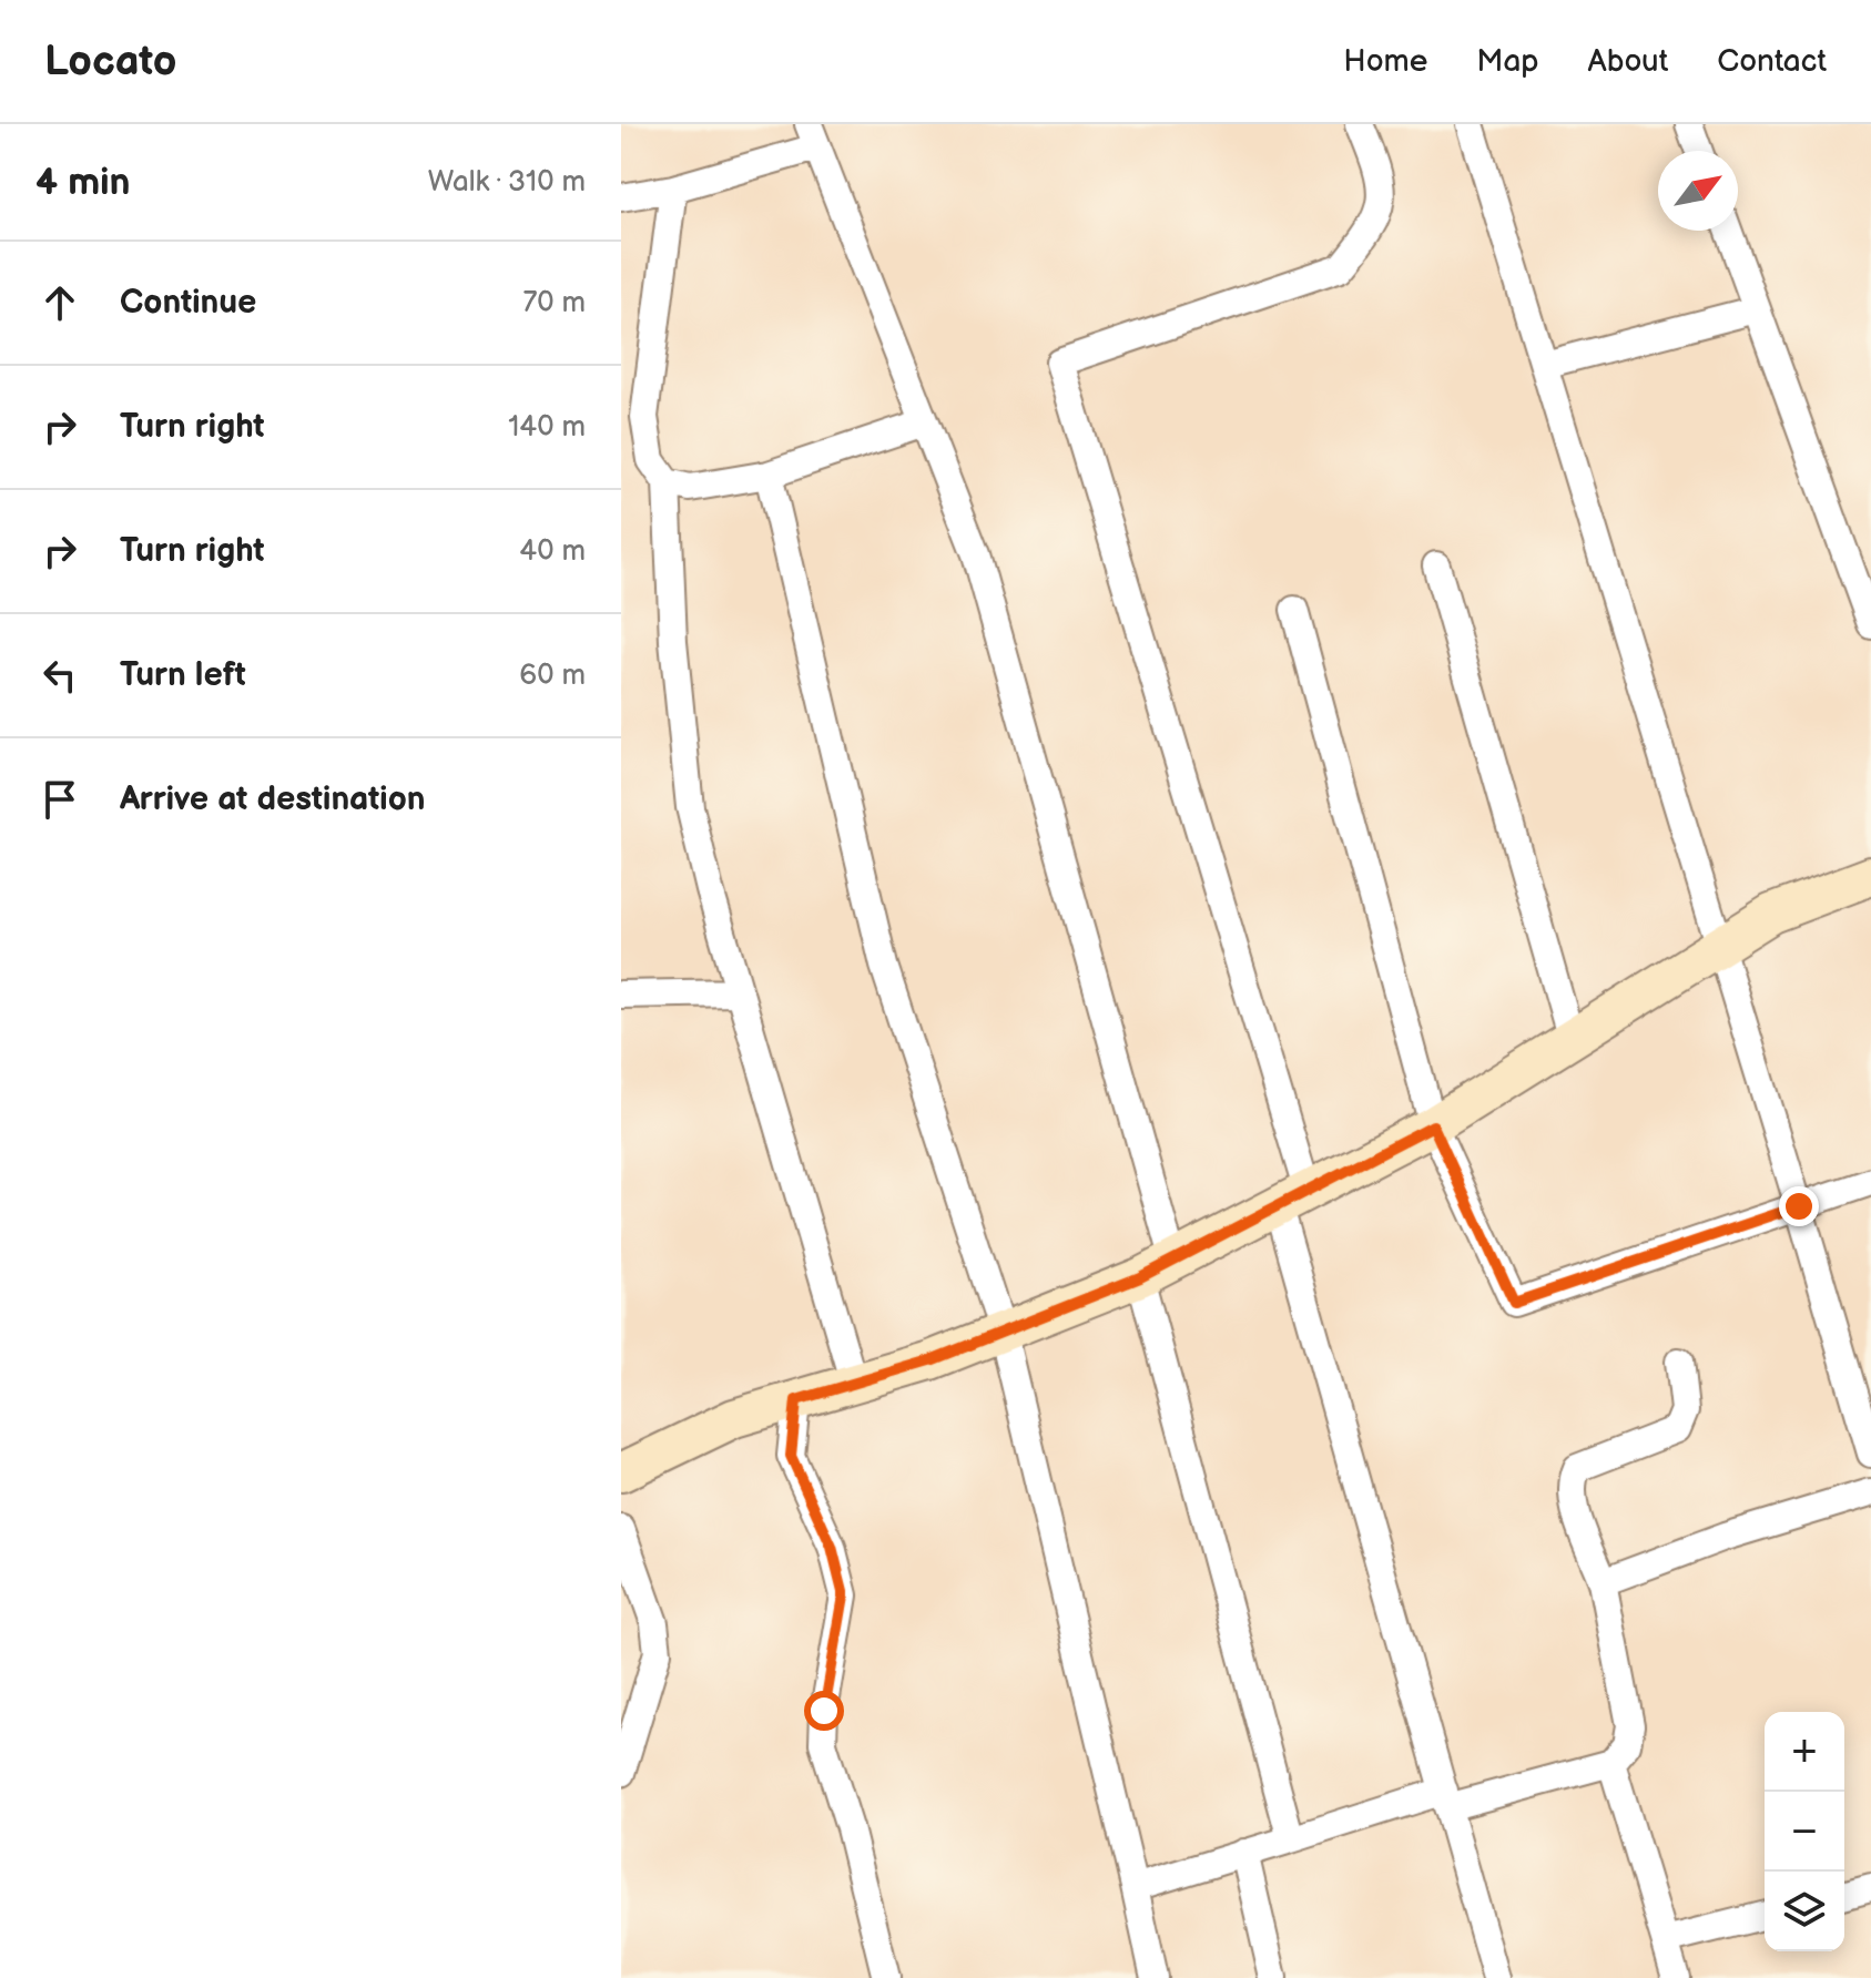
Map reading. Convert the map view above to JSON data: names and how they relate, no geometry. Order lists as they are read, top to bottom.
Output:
{
  "north": "top right",
  "page": {
    "header": "Locato",
    "nav": [
      "Home",
      "Map",
      "About",
      "Contact"
    ],
    "heading": ["4 min", "Walk · 310 m"],
    "list": [
      ["Continue", "70 m"],
      ["Turn right", "140 m"],
      ["Turn right", "40 m"],
      ["Turn left", "60 m"],
      "Arrive at destination"
    ],
    "map_buttons": ["+", "−"]
  }
}
